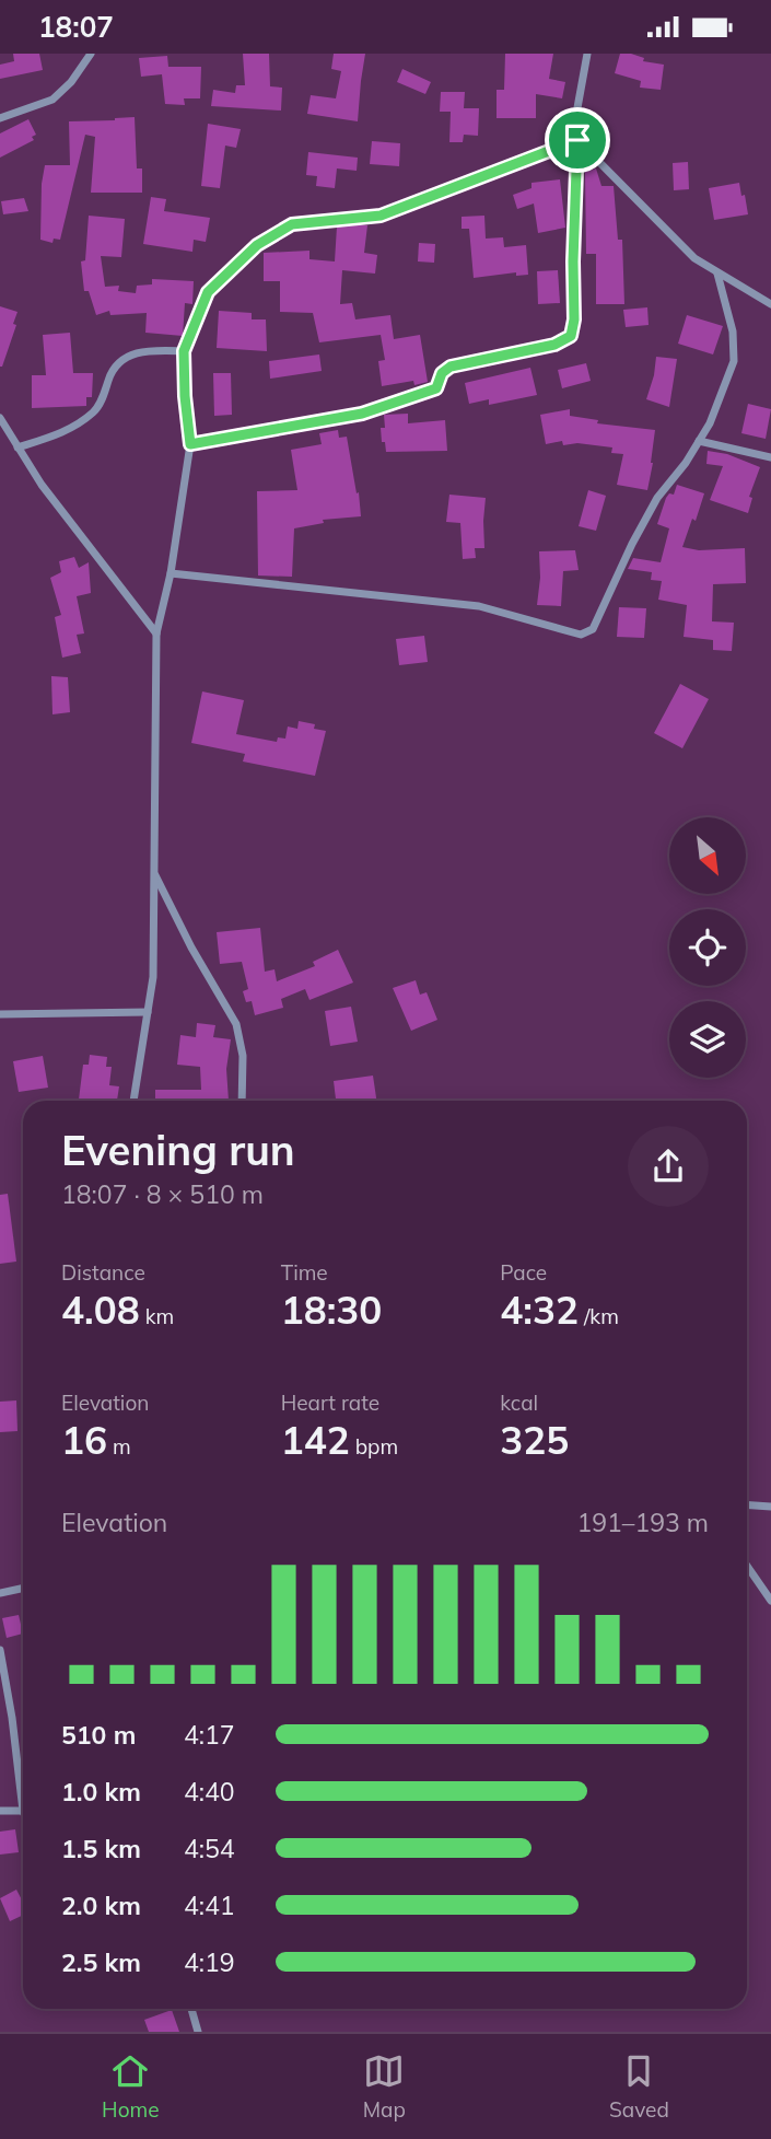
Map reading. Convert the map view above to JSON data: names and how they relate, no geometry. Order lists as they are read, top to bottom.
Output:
{
  "north": "bottom right",
  "page": {
    "status": "18:07",
    "heading": ["Evening run", "18:07 · 8 × 510 m"],
    "stats": [
      ["Distance", "4.08 km"],
      ["Time", "18:30"],
      ["Pace", "4:32 /km"],
      ["Elevation", "16 m"],
      ["Heart rate", "142 bpm"],
      ["kcal", "325"]
    ],
    "chart": ["Elevation", "191–193 m"],
    "list": [
      {
        "name": "510 m",
        "note": "4:17"
      },
      {
        "name": "1.0 km",
        "note": "4:40"
      },
      {
        "name": "1.5 km",
        "note": "4:54"
      },
      {
        "name": "2.0 km",
        "note": "4:41"
      },
      {
        "name": "2.5 km",
        "note": "4:19"
      }
    ],
    "tabs": ["Home", "Map", "Saved"]
  }
}
